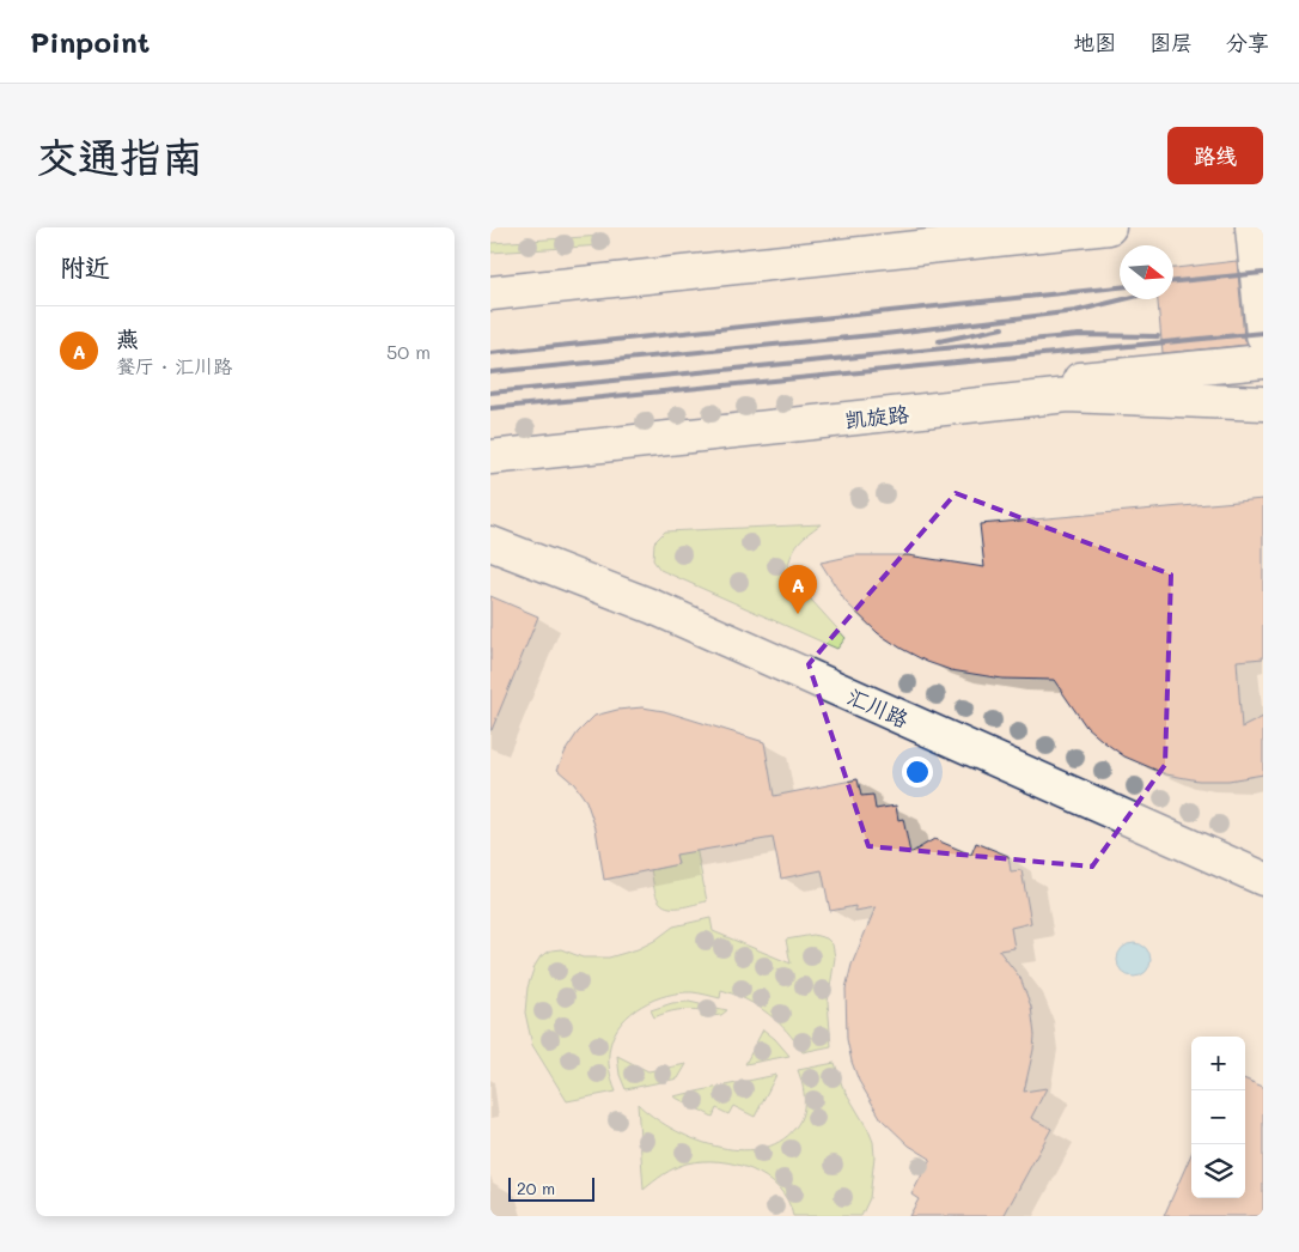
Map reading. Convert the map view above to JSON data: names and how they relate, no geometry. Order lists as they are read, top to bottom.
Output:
{
  "streets": {
    "street": ["凯旋路", "汇川路"]
  },
  "scale_bar": "20 m",
  "north": "right",
  "page": {
    "header": "Pinpoint",
    "nav": ["地图", "图层", "分享"],
    "buttons": "路线",
    "title": "交通指南",
    "heading": "附近",
    "list": [
      {
        "mark": "A",
        "name": "燕",
        "note": "餐厅 · 汇川路",
        "value": "50 m"
      }
    ],
    "pins": "A",
    "map_buttons": ["+", "−"],
    "scale": "20 m"
  }
}
